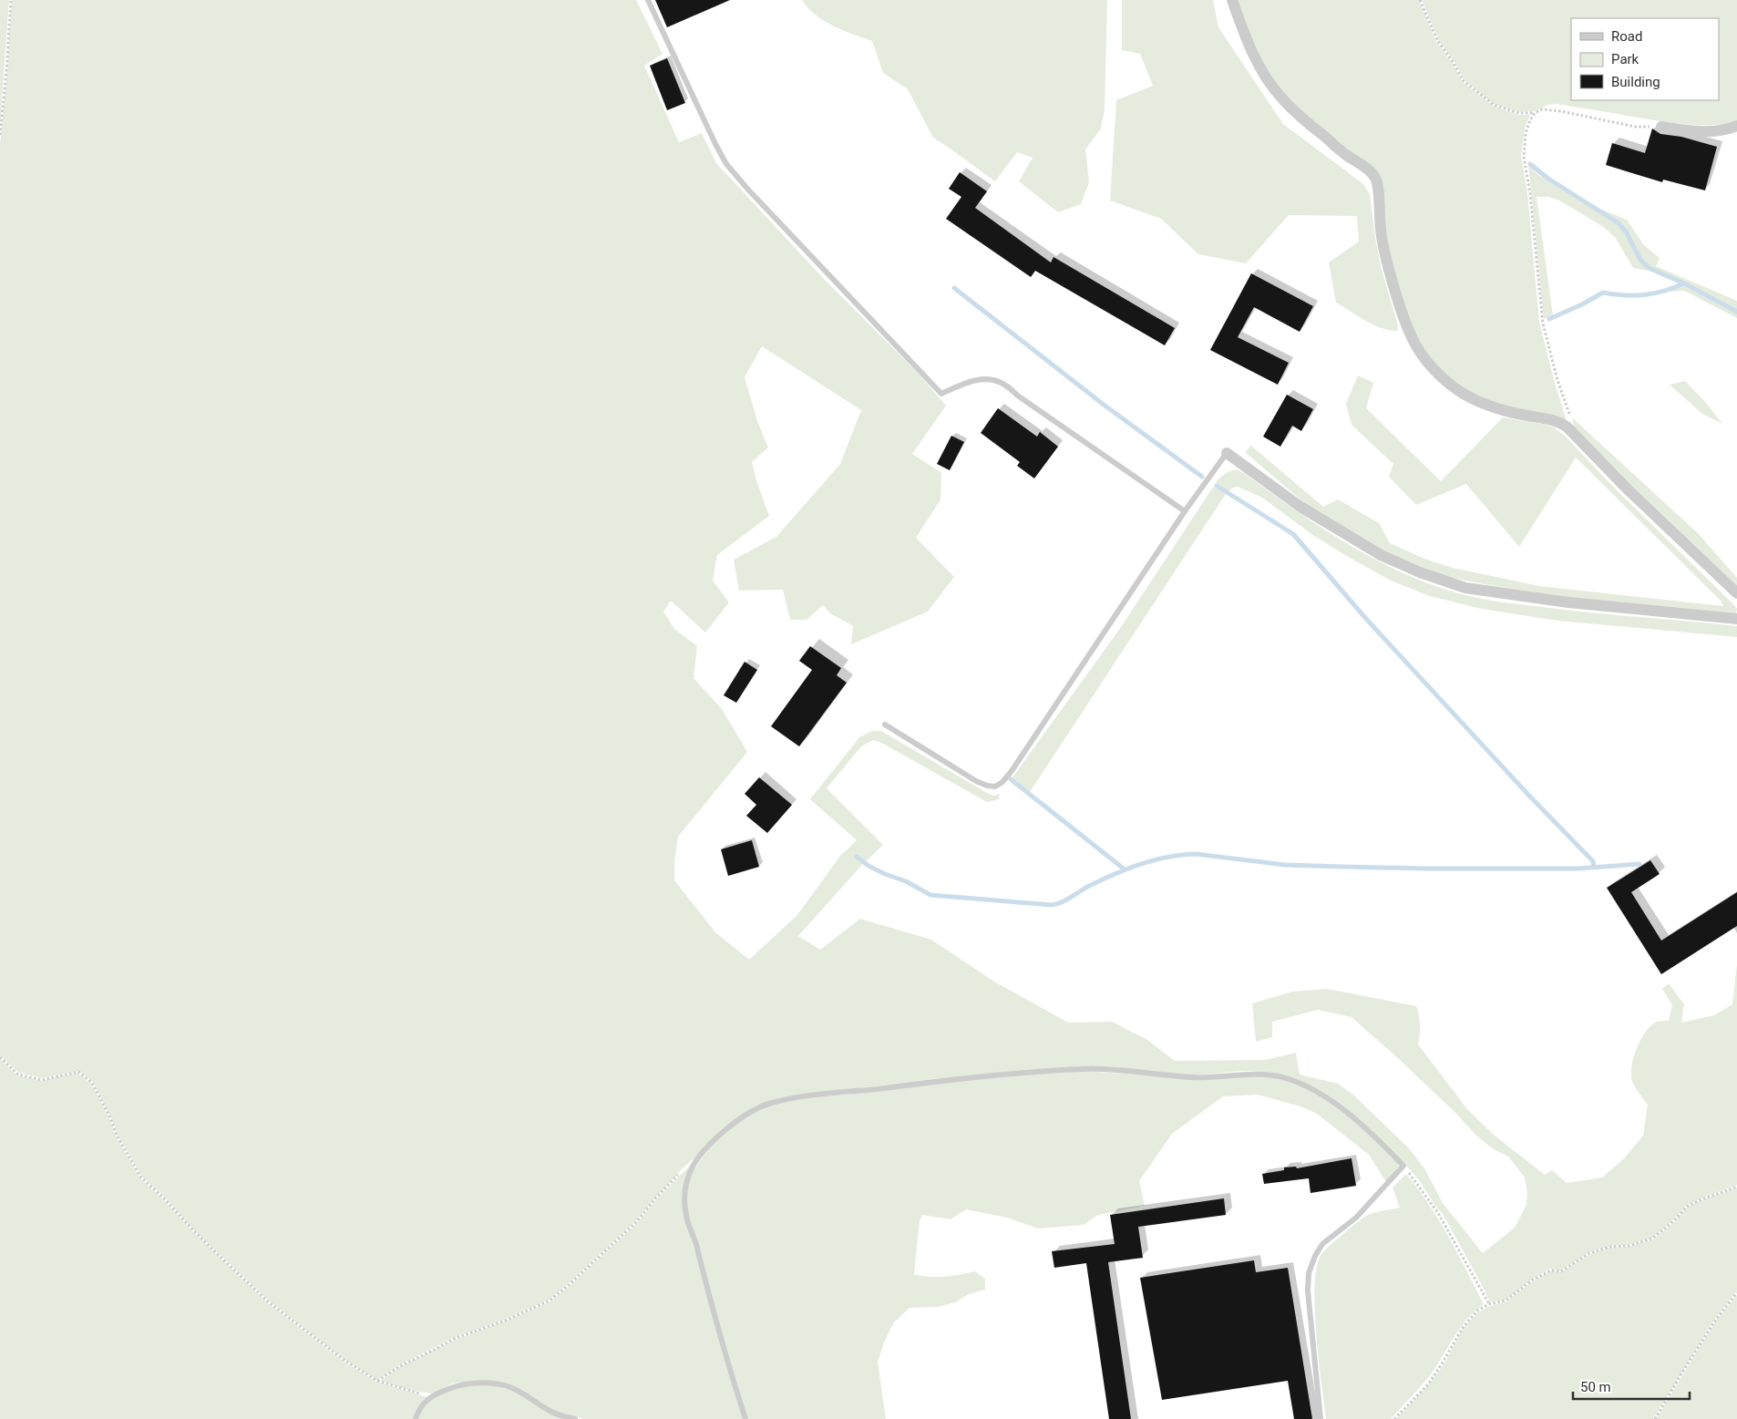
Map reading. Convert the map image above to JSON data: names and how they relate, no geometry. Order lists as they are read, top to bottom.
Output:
{
  "legend": ["Road", "Park", "Building"],
  "scale_bar": "50 m"
}
